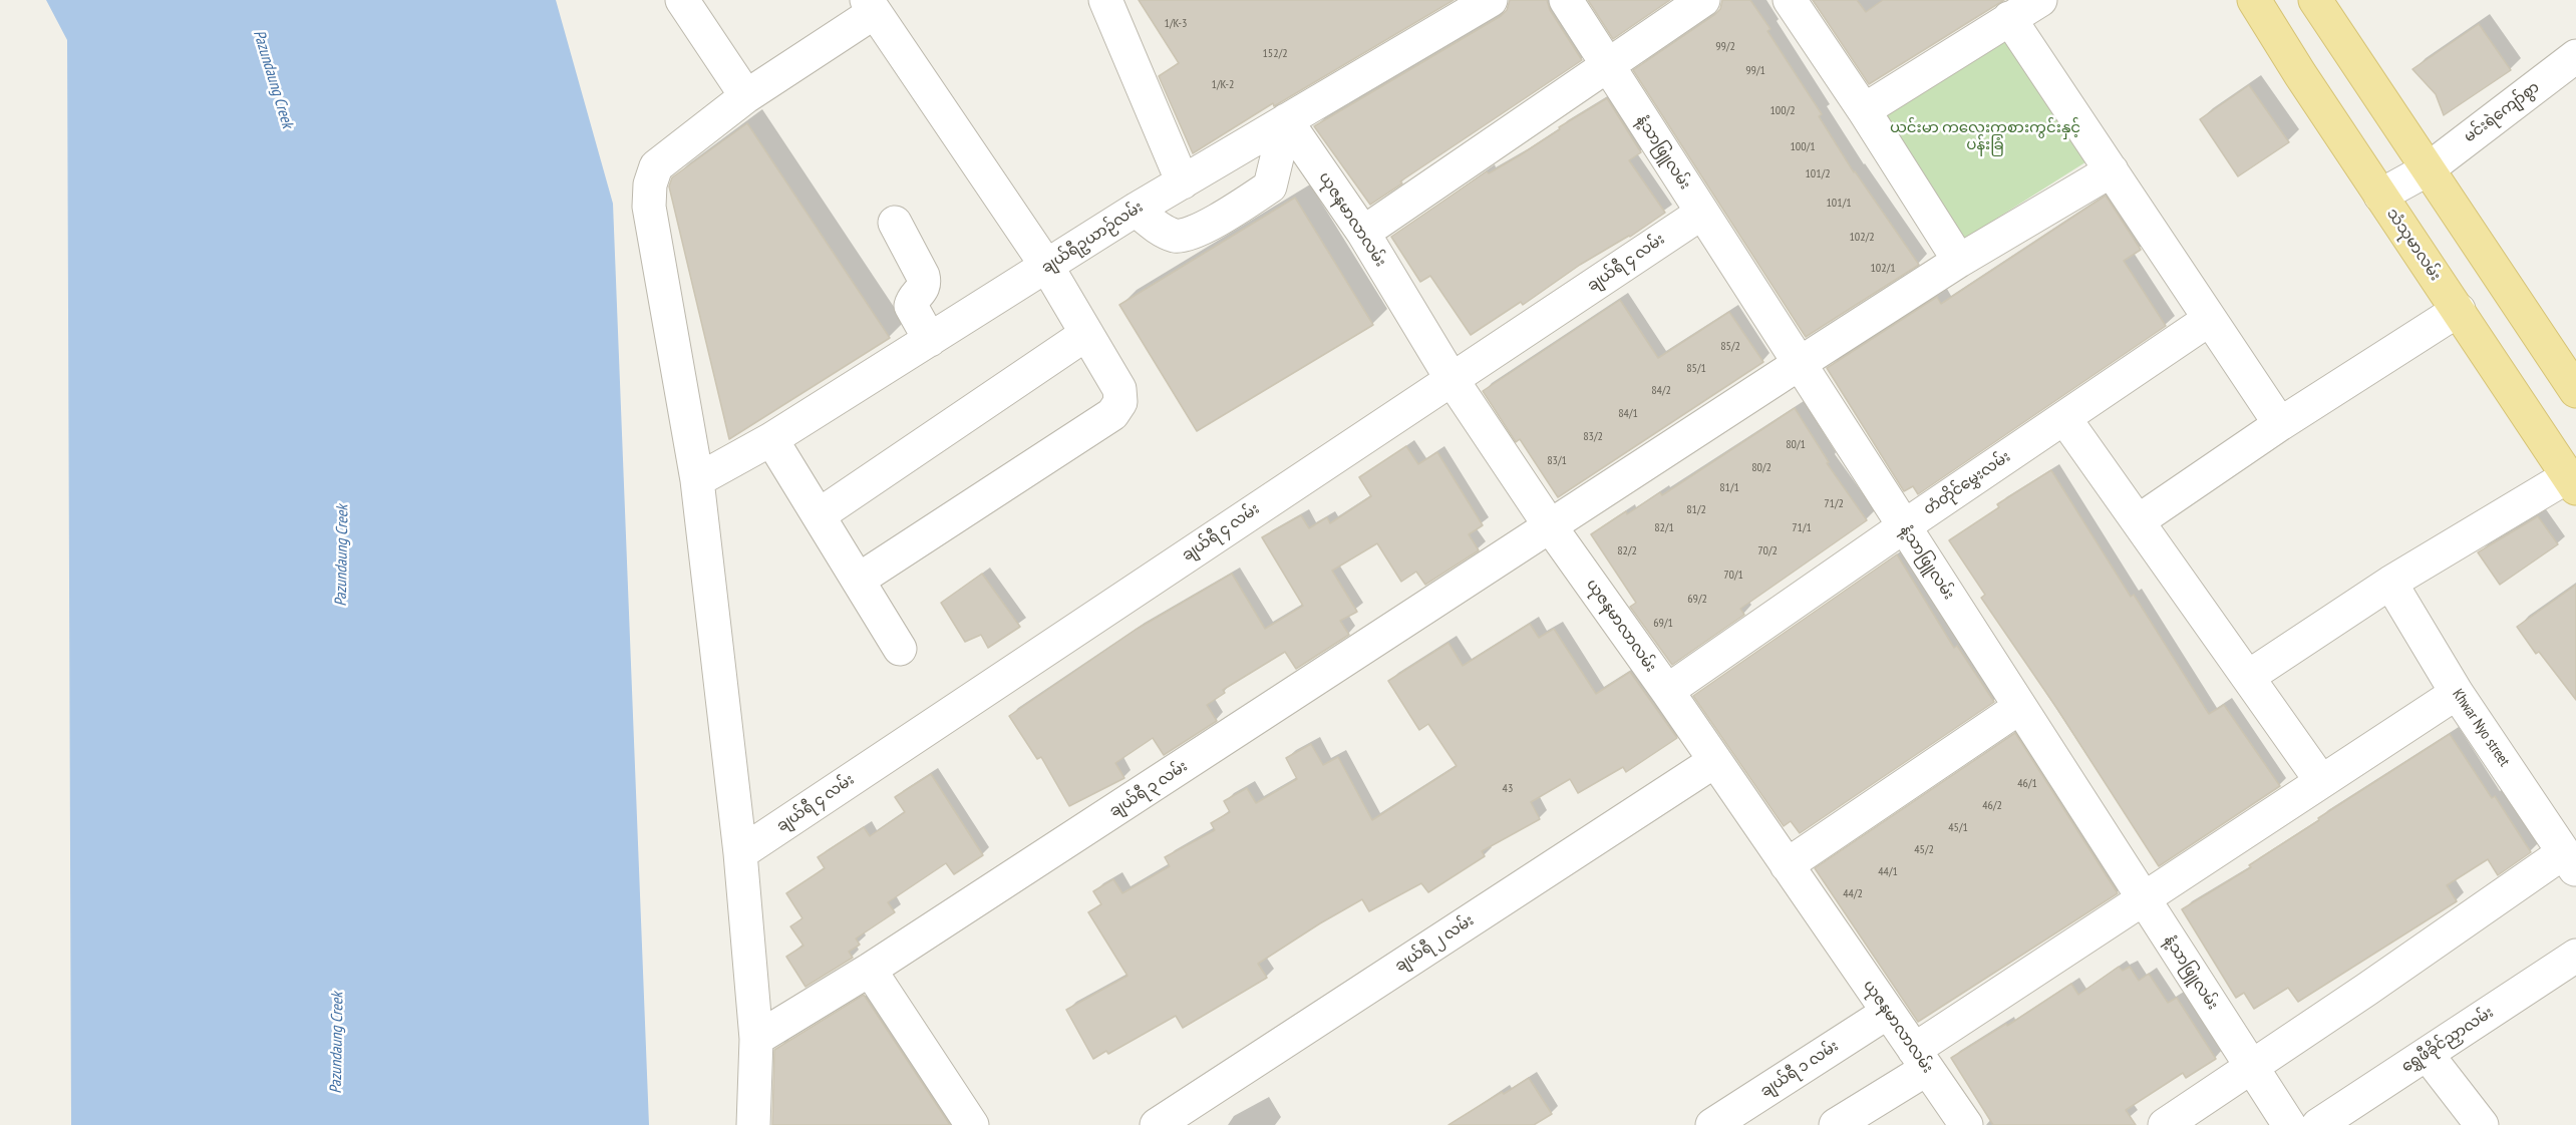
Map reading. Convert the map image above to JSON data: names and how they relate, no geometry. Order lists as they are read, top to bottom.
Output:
{
  "streets": {
    "main road": ["သံသုမာလမ်း"],
    "street": [
      "မင်းရဲကျော်စွာ",
      "နံ့သာဖြူလမ်း",
      "ယုဇနမာလာလမ်း",
      "ချယ်ရီဥယာဉ်လမ်း",
      "ချယ်ရီ ၄ လမ်း",
      "တံတိုင်မွှေးလမ်း",
      "Khwar Nyo street",
      "ချယ်ရီ ၃ လမ်း",
      "ချယ်ရီ ၂ လမ်း",
      "ရွှေဖီခိုင်ညှာလမ်း",
      "ချယ်ရီ ၁ လမ်း"
    ]
  },
  "crossings": [
    ["မင်းရဲကျော်စွာ", "သံသုမာလမ်း"],
    ["နံ့သာဖြူလမ်း", "ချယ်ရီ ၄ လမ်း"],
    ["နံ့သာဖြူလမ်း", "တံတိုင်မွှေးလမ်း"],
    ["ယုဇနမာလာလမ်း", "ချယ်ရီဥယာဉ်လမ်း"],
    ["ယုဇနမာလာလမ်း", "ချယ်ရီ ၄ လမ်း"],
    ["ယုဇနမာလာလမ်း", "တံတိုင်မွှေးလမ်း"],
    ["ယုဇနမာလာလမ်း", "ချယ်ရီ ၃ လမ်း"],
    ["ယုဇနမာလာလမ်း", "ချယ်ရီ ၂ လမ်း"],
    ["ယုဇနမာလာလမ်း", "ချယ်ရီ ၁ လမ်း"]
  ],
  "water": ["Pazundaung Creek"],
  "parks": ["ယင်းမာ ကလေးကစားကွင်းနှင့် ပန်းခြံ"],
  "house_numbers": [
    "1/K-3",
    "99/2",
    "152/2",
    "99/1",
    "1/K-2",
    "100/2",
    "100/1",
    "101/2",
    "101/1",
    "102/2",
    "102/1",
    "85/2",
    "85/1",
    "84/2",
    "84/1",
    "83/2",
    "80/1",
    "83/1",
    "80/2",
    "81/1",
    "71/2",
    "81/2",
    "82/1",
    "71/1",
    "82/2",
    "70/2",
    "70/1",
    "69/2",
    "69/1",
    "46/1",
    "43",
    "46/2",
    "45/1",
    "45/2",
    "44/1",
    "44/2"
  ]
}
